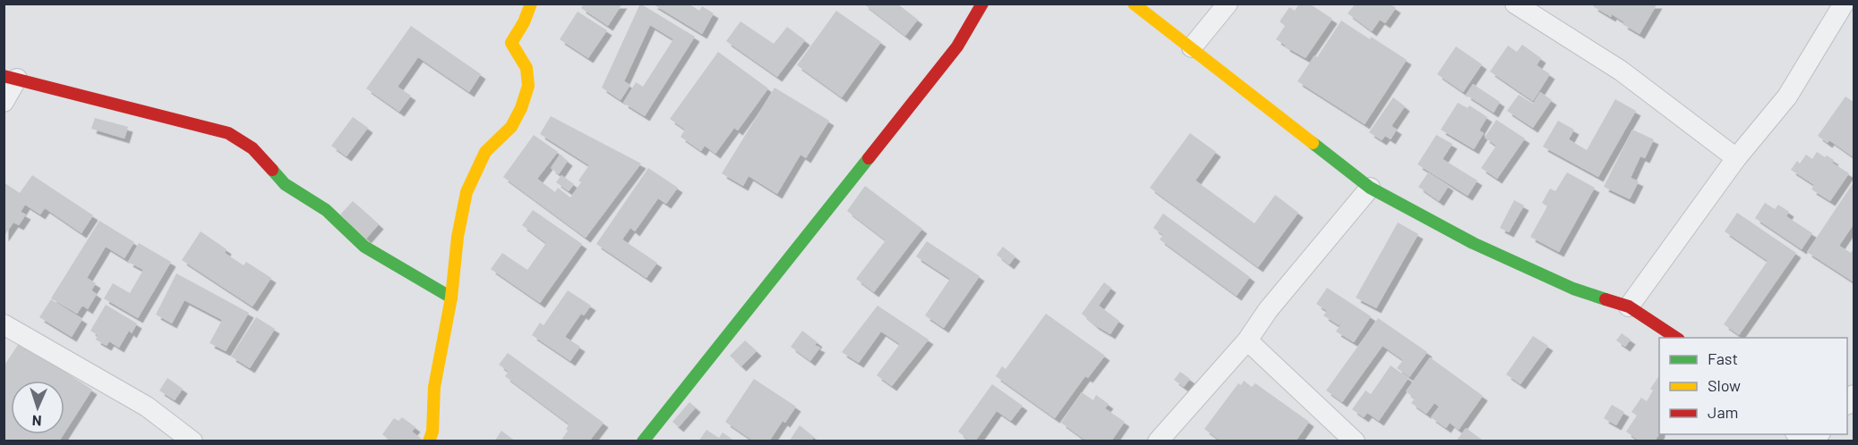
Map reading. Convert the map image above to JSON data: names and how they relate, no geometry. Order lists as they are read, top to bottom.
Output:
{
  "legend": ["Fast", "Slow", "Jam"],
  "north": "bottom"
}
